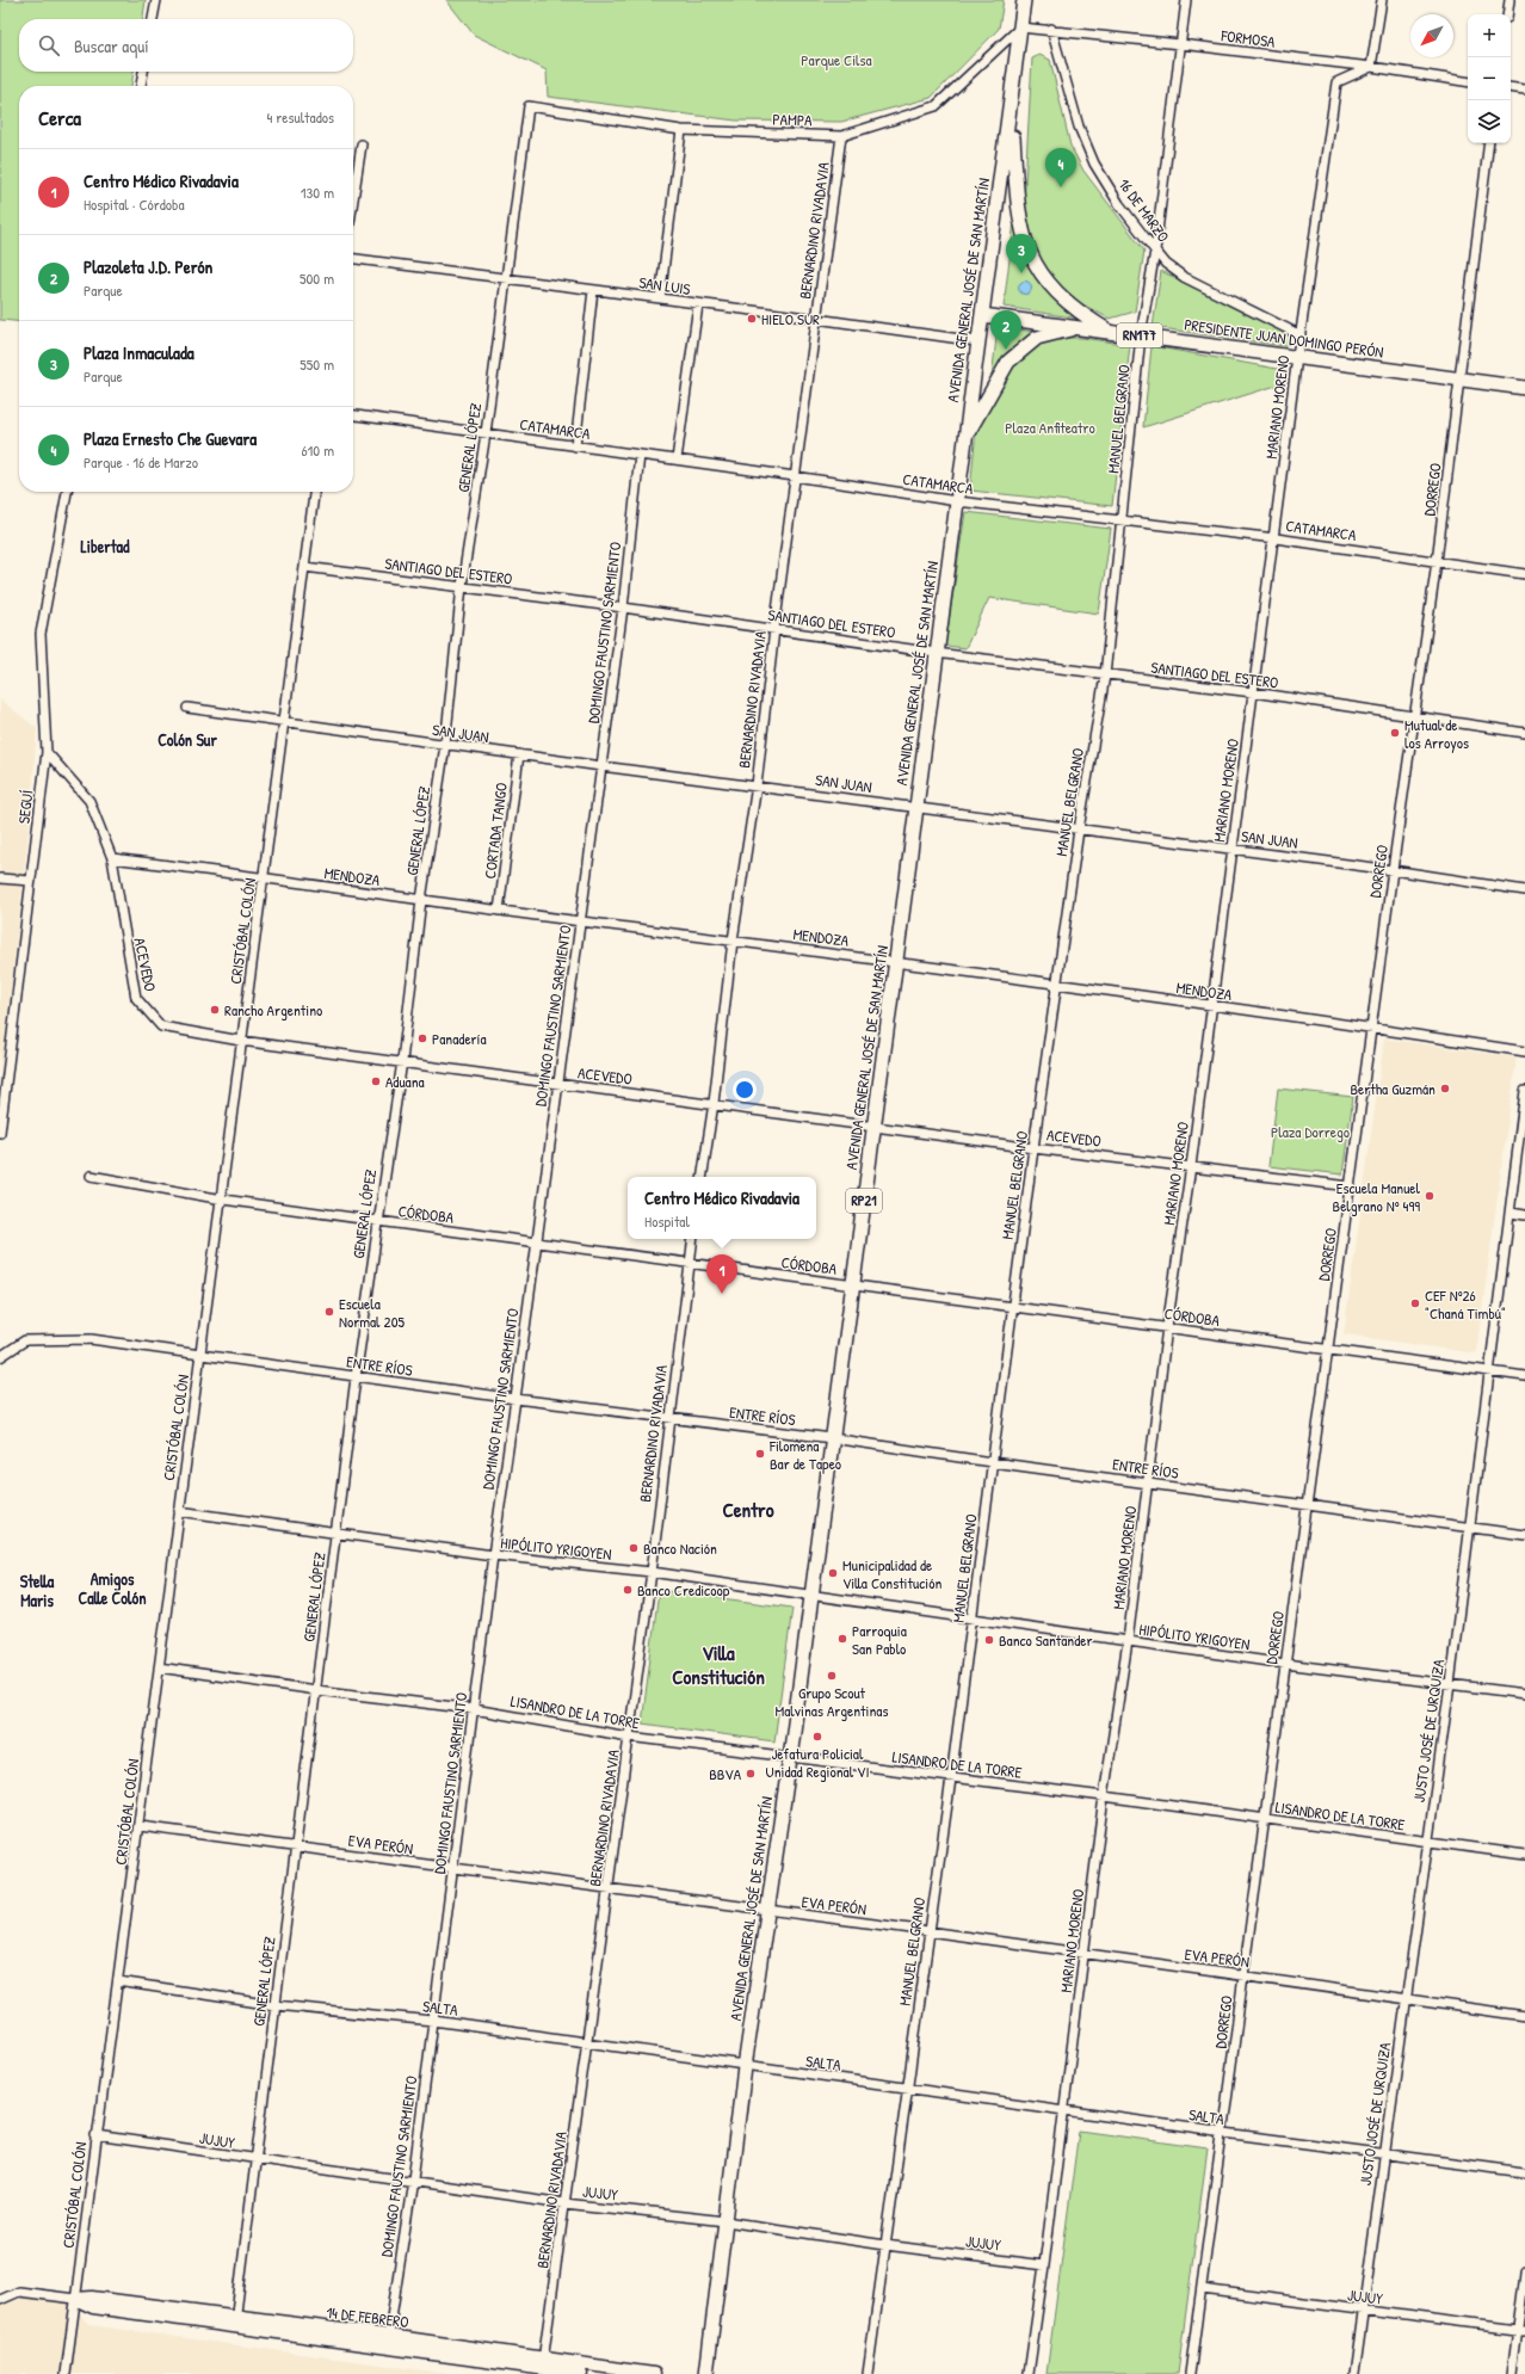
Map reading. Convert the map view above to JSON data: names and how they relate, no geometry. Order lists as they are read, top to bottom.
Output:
{
  "streets": {
    "main road": [
      "AVENIDA GENERAL JOSÉ DE SAN MARTÍN",
      "RN177",
      "PRESIDENTE JUAN DOMINGO PERÓN",
      "RP21",
      "14 DE FEBRERO"
    ],
    "street": [
      "FORMOSA",
      "PAMPA",
      "16 DE MARZO",
      "BERNARDINO RIVADAVIA",
      "SAN LUIS",
      "MARIANO MORENO",
      "MANUEL BELGRANO",
      "CATAMARCA",
      "GENERAL LÓPEZ",
      "DORREGO",
      "SANTIAGO DEL ESTERO",
      "DOMINGO FAUSTINO SARMIENTO",
      "SAN JUAN",
      "SEGUÍ",
      "CORTADA TANGO",
      "MENDOZA",
      "CRISTÓBAL COLÓN",
      "ACEVEDO",
      "CÓRDOBA",
      "ENTRE RÍOS",
      "HIPÓLITO YRIGOYEN",
      "LISANDRO DE LA TORRE",
      "JUSTO JOSÉ DE URQUIZA",
      "EVA PERÓN",
      "SALTA",
      "JUJUY"
    ]
  },
  "crossings": [
    ["FORMOSA", "PAMPA"],
    ["FORMOSA", "16 DE MARZO"],
    ["FORMOSA", "AVENIDA GENERAL JOSÉ DE SAN MARTÍN"],
    ["FORMOSA", "MARIANO MORENO"],
    ["FORMOSA", "MANUEL BELGRANO"],
    ["PAMPA", "BERNARDINO RIVADAVIA"],
    ["PAMPA", "AVENIDA GENERAL JOSÉ DE SAN MARTÍN"],
    ["PAMPA", "GENERAL LÓPEZ"],
    ["16 DE MARZO", "MARIANO MORENO"],
    ["16 DE MARZO", "MANUEL BELGRANO"],
    ["BERNARDINO RIVADAVIA", "SAN LUIS"],
    ["BERNARDINO RIVADAVIA", "CATAMARCA"],
    ["BERNARDINO RIVADAVIA", "SANTIAGO DEL ESTERO"],
    ["BERNARDINO RIVADAVIA", "SAN JUAN"],
    ["BERNARDINO RIVADAVIA", "MENDOZA"],
    ["BERNARDINO RIVADAVIA", "ACEVEDO"],
    ["BERNARDINO RIVADAVIA", "CÓRDOBA"],
    ["BERNARDINO RIVADAVIA", "ENTRE RÍOS"],
    ["BERNARDINO RIVADAVIA", "HIPÓLITO YRIGOYEN"],
    ["BERNARDINO RIVADAVIA", "LISANDRO DE LA TORRE"],
    ["BERNARDINO RIVADAVIA", "EVA PERÓN"],
    ["BERNARDINO RIVADAVIA", "SALTA"],
    ["BERNARDINO RIVADAVIA", "JUJUY"],
    ["BERNARDINO RIVADAVIA", "14 DE FEBRERO"],
    ["SAN LUIS", "AVENIDA GENERAL JOSÉ DE SAN MARTÍN"],
    ["SAN LUIS", "GENERAL LÓPEZ"],
    ["AVENIDA GENERAL JOSÉ DE SAN MARTÍN", "PRESIDENTE JUAN DOMINGO PERÓN"],
    ["AVENIDA GENERAL JOSÉ DE SAN MARTÍN", "CATAMARCA"],
    ["AVENIDA GENERAL JOSÉ DE SAN MARTÍN", "SANTIAGO DEL ESTERO"],
    ["AVENIDA GENERAL JOSÉ DE SAN MARTÍN", "SAN JUAN"],
    ["AVENIDA GENERAL JOSÉ DE SAN MARTÍN", "MENDOZA"],
    ["AVENIDA GENERAL JOSÉ DE SAN MARTÍN", "ACEVEDO"],
    ["AVENIDA GENERAL JOSÉ DE SAN MARTÍN", "CÓRDOBA"],
    ["AVENIDA GENERAL JOSÉ DE SAN MARTÍN", "ENTRE RÍOS"],
    ["AVENIDA GENERAL JOSÉ DE SAN MARTÍN", "HIPÓLITO YRIGOYEN"],
    ["AVENIDA GENERAL JOSÉ DE SAN MARTÍN", "LISANDRO DE LA TORRE"],
    ["AVENIDA GENERAL JOSÉ DE SAN MARTÍN", "EVA PERÓN"],
    ["AVENIDA GENERAL JOSÉ DE SAN MARTÍN", "SALTA"],
    ["AVENIDA GENERAL JOSÉ DE SAN MARTÍN", "JUJUY"],
    ["PRESIDENTE JUAN DOMINGO PERÓN", "MARIANO MORENO"],
    ["PRESIDENTE JUAN DOMINGO PERÓN", "MANUEL BELGRANO"],
    ["PRESIDENTE JUAN DOMINGO PERÓN", "DORREGO"],
    ["MARIANO MORENO", "CATAMARCA"],
    ["MARIANO MORENO", "SANTIAGO DEL ESTERO"],
    ["MARIANO MORENO", "SAN JUAN"],
    ["MARIANO MORENO", "MENDOZA"],
    ["MARIANO MORENO", "ACEVEDO"],
    ["MARIANO MORENO", "CÓRDOBA"],
    ["MARIANO MORENO", "ENTRE RÍOS"],
    ["MARIANO MORENO", "HIPÓLITO YRIGOYEN"],
    ["MARIANO MORENO", "LISANDRO DE LA TORRE"],
    ["MARIANO MORENO", "EVA PERÓN"],
    ["MARIANO MORENO", "SALTA"],
    ["MARIANO MORENO", "JUJUY"],
    ["MANUEL BELGRANO", "CATAMARCA"],
    ["MANUEL BELGRANO", "SANTIAGO DEL ESTERO"],
    ["MANUEL BELGRANO", "SAN JUAN"],
    ["MANUEL BELGRANO", "MENDOZA"],
    ["MANUEL BELGRANO", "ACEVEDO"],
    ["MANUEL BELGRANO", "CÓRDOBA"],
    ["MANUEL BELGRANO", "ENTRE RÍOS"],
    ["MANUEL BELGRANO", "HIPÓLITO YRIGOYEN"],
    ["MANUEL BELGRANO", "LISANDRO DE LA TORRE"],
    ["MANUEL BELGRANO", "EVA PERÓN"],
    ["MANUEL BELGRANO", "SALTA"],
    ["MANUEL BELGRANO", "JUJUY"],
    ["CATAMARCA", "GENERAL LÓPEZ"],
    ["CATAMARCA", "DORREGO"],
    ["CATAMARCA", "DOMINGO FAUSTINO SARMIENTO"],
    ["GENERAL LÓPEZ", "SANTIAGO DEL ESTERO"],
    ["GENERAL LÓPEZ", "SAN JUAN"],
    ["GENERAL LÓPEZ", "MENDOZA"],
    ["GENERAL LÓPEZ", "ACEVEDO"],
    ["GENERAL LÓPEZ", "CÓRDOBA"],
    ["GENERAL LÓPEZ", "ENTRE RÍOS"],
    ["GENERAL LÓPEZ", "HIPÓLITO YRIGOYEN"],
    ["GENERAL LÓPEZ", "LISANDRO DE LA TORRE"],
    ["GENERAL LÓPEZ", "EVA PERÓN"],
    ["GENERAL LÓPEZ", "SALTA"],
    ["GENERAL LÓPEZ", "JUJUY"],
    ["GENERAL LÓPEZ", "14 DE FEBRERO"],
    ["DORREGO", "SANTIAGO DEL ESTERO"],
    ["DORREGO", "SAN JUAN"],
    ["DORREGO", "MENDOZA"],
    ["DORREGO", "ACEVEDO"],
    ["DORREGO", "CÓRDOBA"],
    ["DORREGO", "ENTRE RÍOS"],
    ["DORREGO", "HIPÓLITO YRIGOYEN"],
    ["DORREGO", "LISANDRO DE LA TORRE"],
    ["DORREGO", "EVA PERÓN"],
    ["DORREGO", "SALTA"],
    ["DORREGO", "JUJUY"],
    ["SANTIAGO DEL ESTERO", "DOMINGO FAUSTINO SARMIENTO"],
    ["SANTIAGO DEL ESTERO", "CRISTÓBAL COLÓN"],
    ["DOMINGO FAUSTINO SARMIENTO", "SAN JUAN"],
    ["DOMINGO FAUSTINO SARMIENTO", "MENDOZA"],
    ["DOMINGO FAUSTINO SARMIENTO", "ACEVEDO"],
    ["DOMINGO FAUSTINO SARMIENTO", "CÓRDOBA"],
    ["DOMINGO FAUSTINO SARMIENTO", "ENTRE RÍOS"],
    ["DOMINGO FAUSTINO SARMIENTO", "HIPÓLITO YRIGOYEN"],
    ["DOMINGO FAUSTINO SARMIENTO", "LISANDRO DE LA TORRE"],
    ["DOMINGO FAUSTINO SARMIENTO", "EVA PERÓN"],
    ["DOMINGO FAUSTINO SARMIENTO", "SALTA"],
    ["DOMINGO FAUSTINO SARMIENTO", "JUJUY"],
    ["DOMINGO FAUSTINO SARMIENTO", "14 DE FEBRERO"],
    ["SAN JUAN", "CORTADA TANGO"],
    ["SAN JUAN", "CRISTÓBAL COLÓN"],
    ["SEGUÍ", "ACEVEDO"],
    ["CORTADA TANGO", "MENDOZA"],
    ["MENDOZA", "CRISTÓBAL COLÓN"],
    ["MENDOZA", "ACEVEDO"],
    ["CRISTÓBAL COLÓN", "ACEVEDO"],
    ["CRISTÓBAL COLÓN", "CÓRDOBA"],
    ["CRISTÓBAL COLÓN", "ENTRE RÍOS"],
    ["CRISTÓBAL COLÓN", "HIPÓLITO YRIGOYEN"],
    ["CRISTÓBAL COLÓN", "LISANDRO DE LA TORRE"],
    ["CRISTÓBAL COLÓN", "EVA PERÓN"],
    ["CRISTÓBAL COLÓN", "SALTA"],
    ["CRISTÓBAL COLÓN", "JUJUY"],
    ["CRISTÓBAL COLÓN", "14 DE FEBRERO"],
    ["CÓRDOBA", "JUSTO JOSÉ DE URQUIZA"],
    ["ENTRE RÍOS", "JUSTO JOSÉ DE URQUIZA"],
    ["HIPÓLITO YRIGOYEN", "JUSTO JOSÉ DE URQUIZA"],
    ["LISANDRO DE LA TORRE", "JUSTO JOSÉ DE URQUIZA"],
    ["JUSTO JOSÉ DE URQUIZA", "EVA PERÓN"],
    ["JUSTO JOSÉ DE URQUIZA", "SALTA"],
    ["JUSTO JOSÉ DE URQUIZA", "JUJUY"]
  ],
  "districts": [
    "Libertad",
    "Colón Sur",
    "Centro",
    "Amigos Calle Colón",
    "Stella Maris",
    "Villa Constitución"
  ],
  "parks": ["Parque Cilsa", "Plaza Anfiteatro", "Plaza Dorrego"],
  "places": [
    "HIELO SUR",
    "Mutual de los Arroyos",
    "Rancho Argentino",
    "Panadería",
    "Aduana",
    "Bertha Guzmán",
    "Escuela Manuel Belgrano Nº 499",
    "CEF Nº26 \"Chaná Timbú\"",
    "Escuela Normal 205",
    "Filomena Bar de Tapeo",
    "Banco Nación",
    "Municipalidad de Villa Constitución",
    "Banco Credicoop",
    "Parroquia San Pablo",
    "Banco Santander",
    "Grupo Scout Malvinas Argentinas",
    "Jefatura Policial Unidad Regional VI",
    "BBVA"
  ],
  "north": "bottom left",
  "page": {
    "map_buttons": ["+", "−"],
    "search": "Buscar aquí",
    "heading": ["Cerca", "4 resultados"],
    "pins": [
      "4",
      "3",
      "2",
      "1"
    ],
    "list": [
      {
        "mark": "1",
        "name": "Centro Médico Rivadavia",
        "note": "Hospital · Córdoba",
        "value": "130 m"
      },
      {
        "mark": "2",
        "name": "Plazoleta J.D. Perón",
        "note": "Parque",
        "value": "500 m"
      },
      {
        "mark": "3",
        "name": "Plaza Inmaculada",
        "note": "Parque",
        "value": "550 m"
      },
      {
        "mark": "4",
        "name": "Plaza Ernesto Che Guevara",
        "note": "Parque · 16 de Marzo",
        "value": "610 m"
      }
    ],
    "popup": ["Centro Médico Rivadavia", "Hospital"]
  }
}
